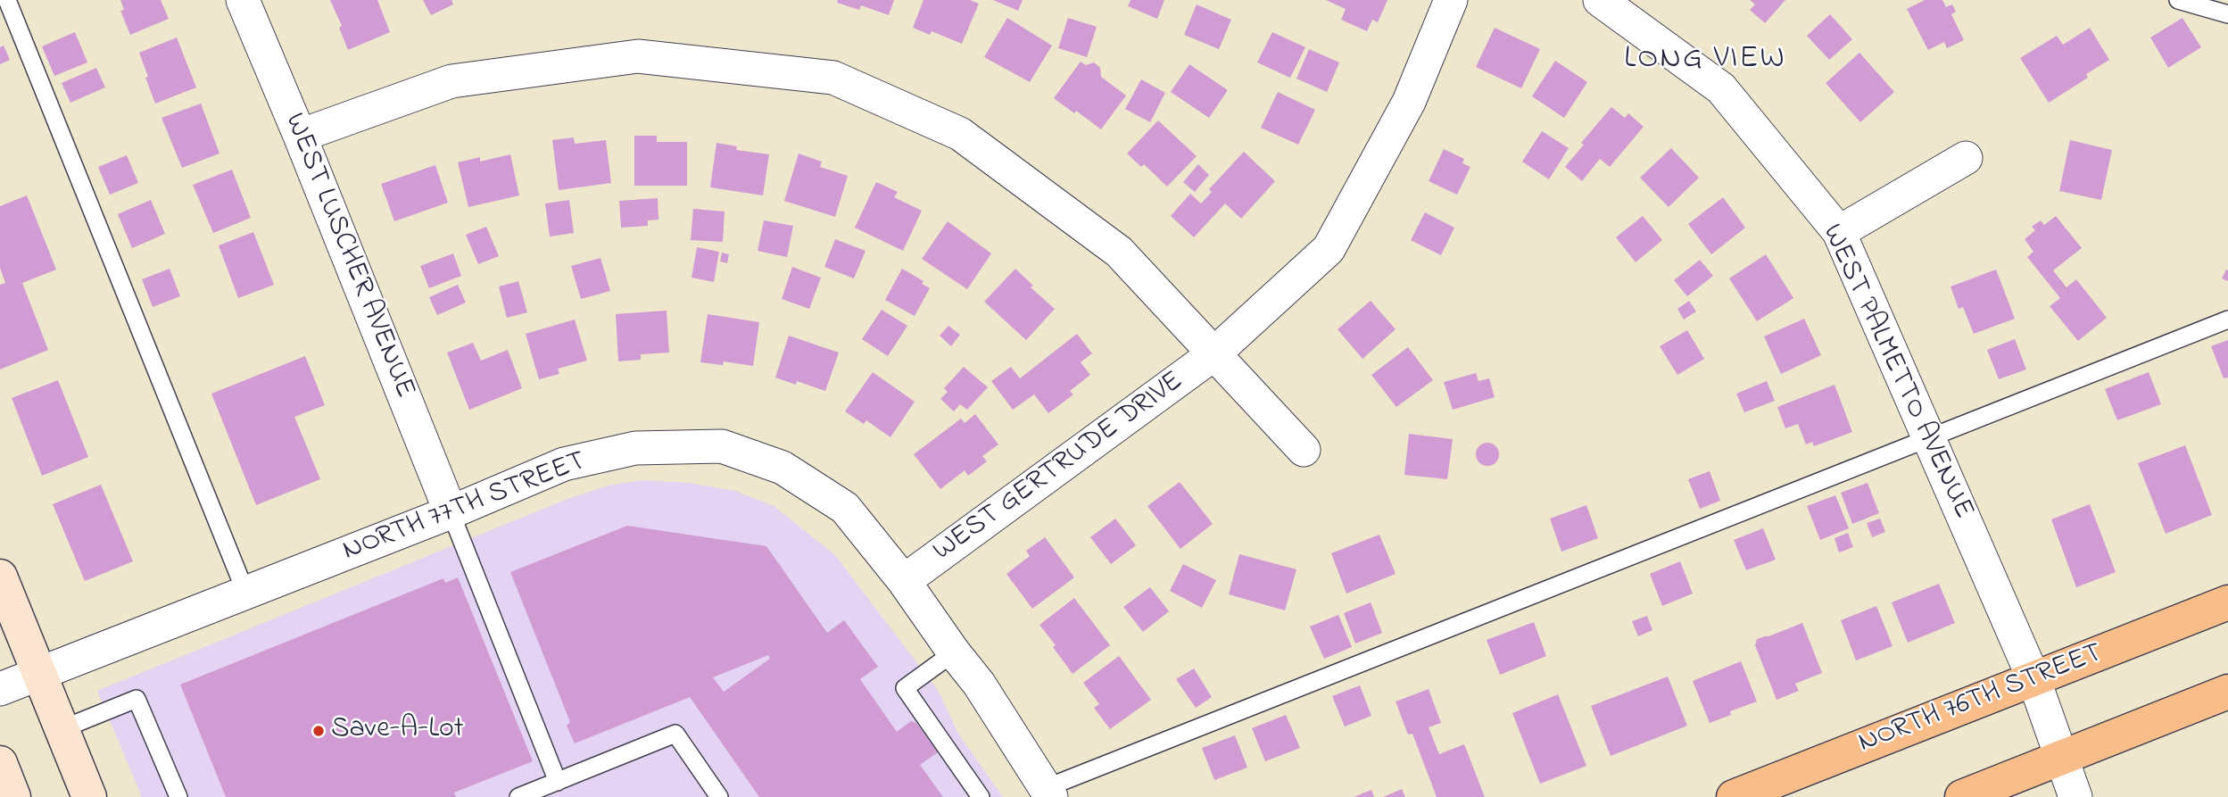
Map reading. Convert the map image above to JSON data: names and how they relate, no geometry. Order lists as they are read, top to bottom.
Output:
{
  "streets": {
    "main road": ["NORTH 76TH STREET"],
    "street": [
      "WEST LUSCHER AVENUE",
      "WEST PALMETTO AVENUE",
      "WEST GERTRUDE DRIVE",
      "NORTH 77TH STREET"
    ]
  },
  "crossings": [
    ["WEST LUSCHER AVENUE", "NORTH 77TH STREET"],
    ["WEST PALMETTO AVENUE", "NORTH 76TH STREET"],
    ["WEST GERTRUDE DRIVE", "NORTH 77TH STREET"]
  ],
  "districts": ["LONG VIEW"],
  "places": ["Save-A-Lot"]
}
